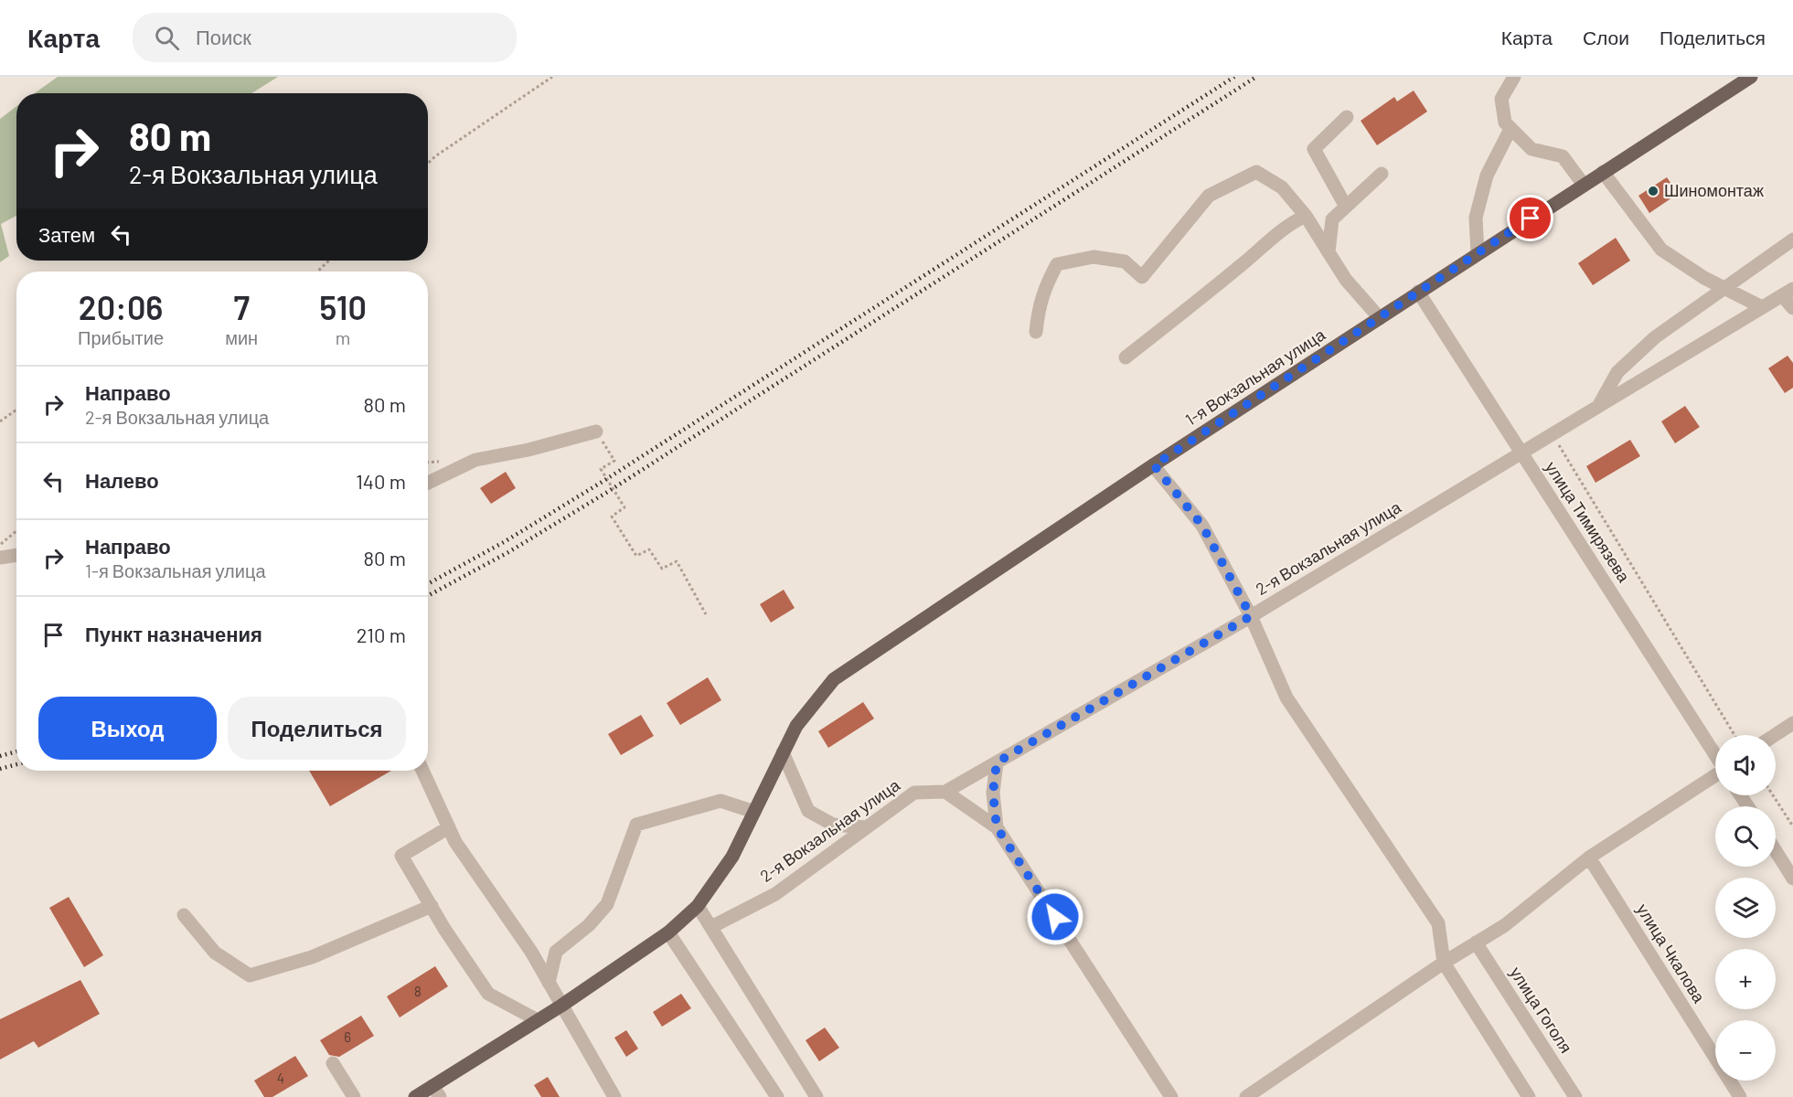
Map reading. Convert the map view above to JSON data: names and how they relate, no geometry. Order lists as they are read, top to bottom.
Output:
{
  "streets": {
    "main road": ["1-я Вокзальная улица"],
    "street": [
      "улица Тимирязева",
      "2-я Вокзальная улица",
      "улица Чкалова",
      "улица Гоголя"
    ]
  },
  "crossings": [
    ["1-я Вокзальная улица", "улица Тимирязева"],
    ["улица Тимирязева", "2-я Вокзальная улица"]
  ],
  "places": ["Шиномонтаж"],
  "house_numbers": ["8", "6", "4"],
  "page": {
    "header": "Карта",
    "search": "Поиск",
    "nav": ["Карта", "Слои", "Поделиться"],
    "turn": ["80 m", "2-я Вокзальная улица"],
    "then": "Затем",
    "eta": [
      "20:06",
      "Прибытие",
      "7",
      "мин",
      "510",
      "m"
    ],
    "list": [
      {
        "name": "Направо",
        "note": "2-я Вокзальная улица",
        "value": "80 m"
      },
      {
        "name": "Налево",
        "value": "140 m"
      },
      {
        "name": "Направо",
        "note": "1-я Вокзальная улица",
        "value": "80 m"
      },
      {
        "name": "Пункт назначения",
        "value": "210 m"
      }
    ],
    "buttons": ["Выход", "Поделиться"],
    "map_buttons": ["+", "−"]
  }
}
